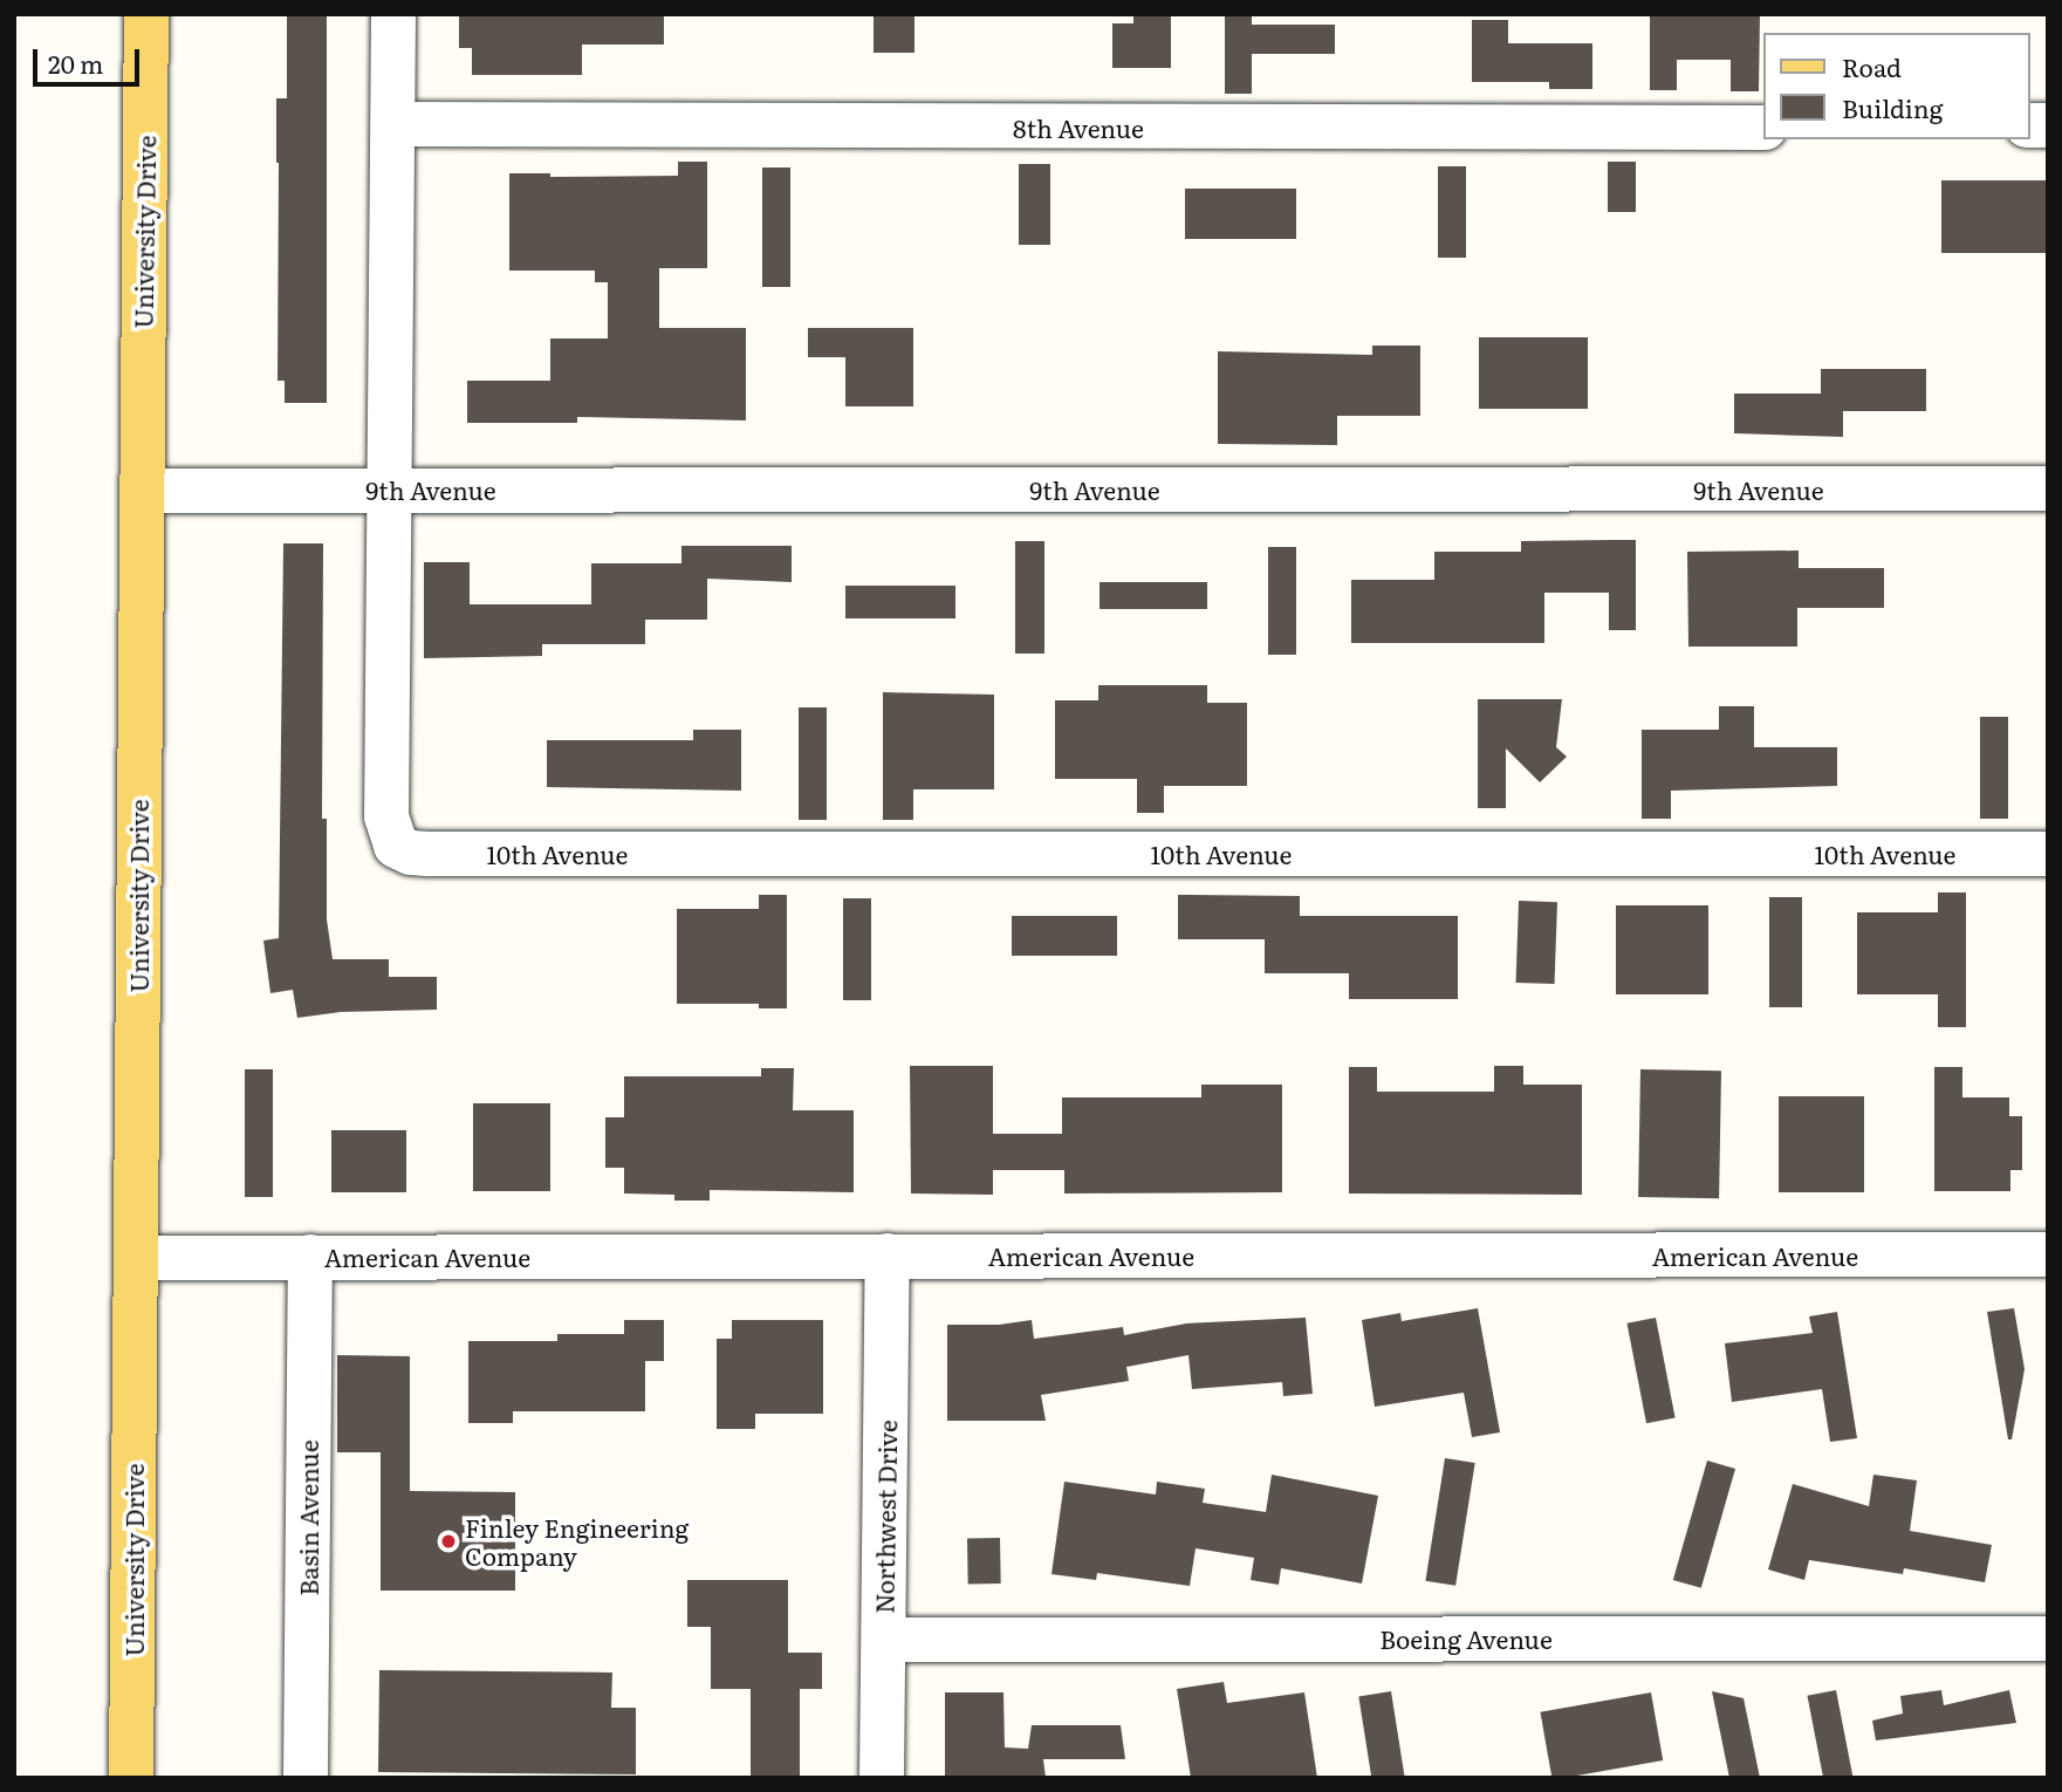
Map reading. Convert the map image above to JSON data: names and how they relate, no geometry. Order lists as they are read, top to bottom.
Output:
{
  "streets": {
    "main road": ["University Drive"],
    "street": [
      "8th Avenue",
      "9th Avenue",
      "10th Avenue",
      "American Avenue",
      "Northwest Drive",
      "Basin Avenue",
      "Boeing Avenue"
    ]
  },
  "crossings": [
    ["University Drive", "9th Avenue"],
    ["University Drive", "American Avenue"],
    ["9th Avenue", "10th Avenue"],
    ["American Avenue", "Northwest Drive"],
    ["American Avenue", "Basin Avenue"],
    ["Northwest Drive", "Boeing Avenue"]
  ],
  "places": ["Finley Engineering Company"],
  "legend": ["Road", "Building"],
  "scale_bar": "20 m"
}
